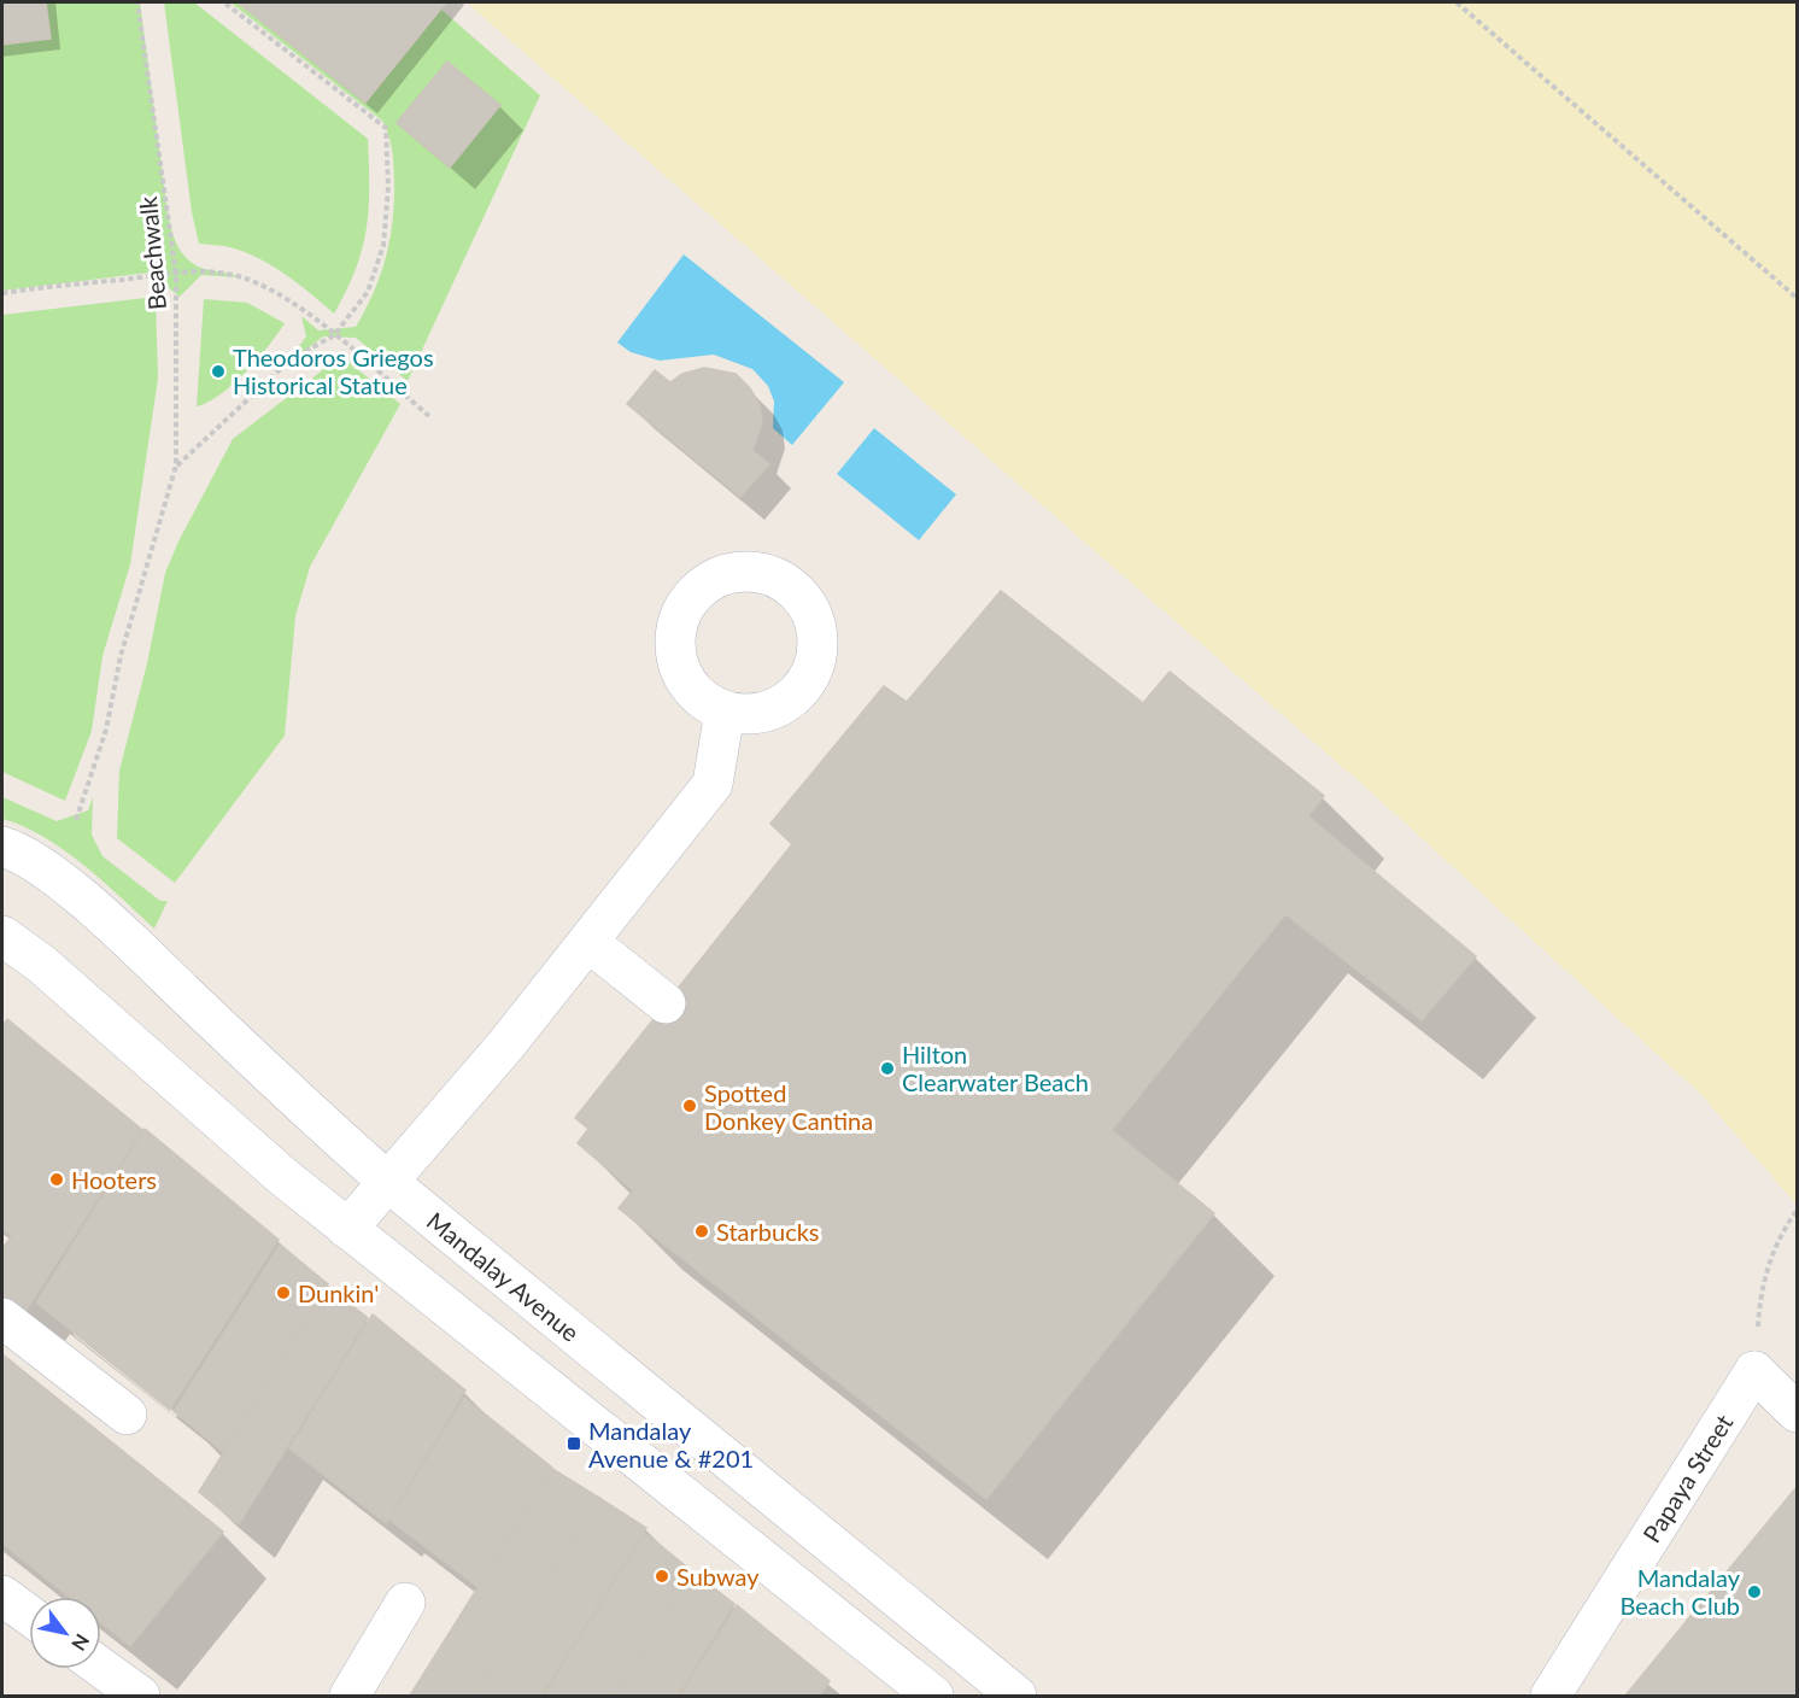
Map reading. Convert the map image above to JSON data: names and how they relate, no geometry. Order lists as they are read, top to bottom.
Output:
{
  "streets": {
    "street": ["Mandalay Avenue", "Papaya Street"],
    "path": ["Beachwalk"]
  },
  "places": {
    "other": [
      "Theodoros Griegos Historical Statue",
      "Hilton Clearwater Beach",
      "Spotted Donkey Cantina",
      "Hooters",
      "Starbucks",
      "Dunkin'",
      "Subway",
      "Mandalay Beach Club"
    ],
    "transit": ["Mandalay Avenue & #201"]
  },
  "north": "bottom right"
}
